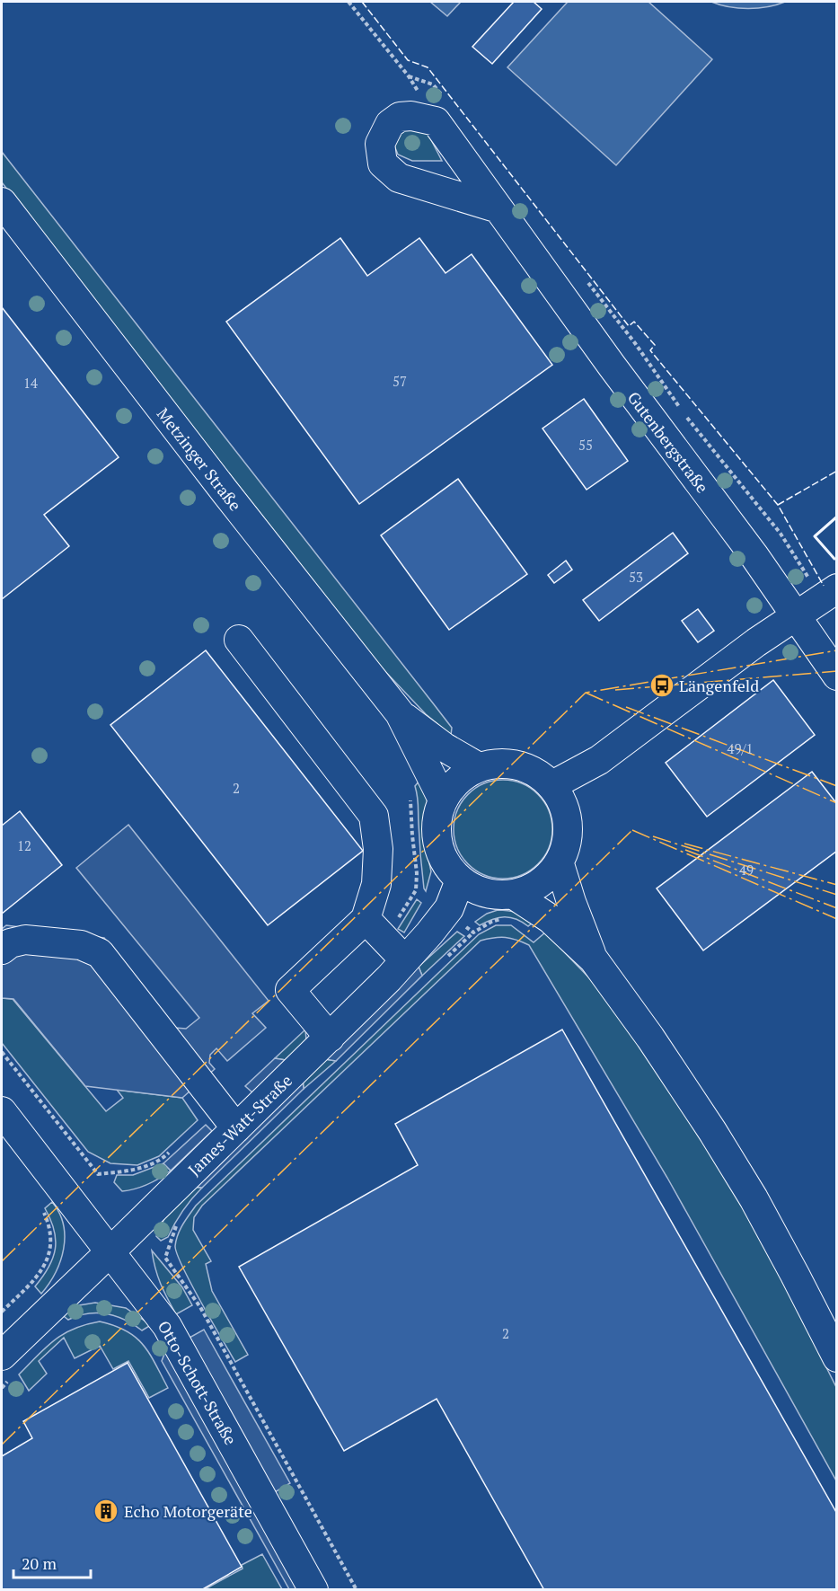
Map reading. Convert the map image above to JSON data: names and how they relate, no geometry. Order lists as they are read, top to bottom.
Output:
{
  "streets": {
    "street": [
      "Gutenbergstraße",
      "Metzinger Straße",
      "James-Watt-Straße",
      "Otto-Schott-Straße"
    ]
  },
  "crossings": [
    ["Metzinger Straße", "James-Watt-Straße"],
    ["James-Watt-Straße", "Otto-Schott-Straße"]
  ],
  "places": {
    "bus stop": ["Längenfeld"],
    "building": ["Echo Motorgeräte"]
  },
  "house_numbers": [
    "57",
    "14",
    "55",
    "53",
    "49/1",
    "2",
    "12",
    "49",
    "2"
  ],
  "scale_bar": "20 m"
}
